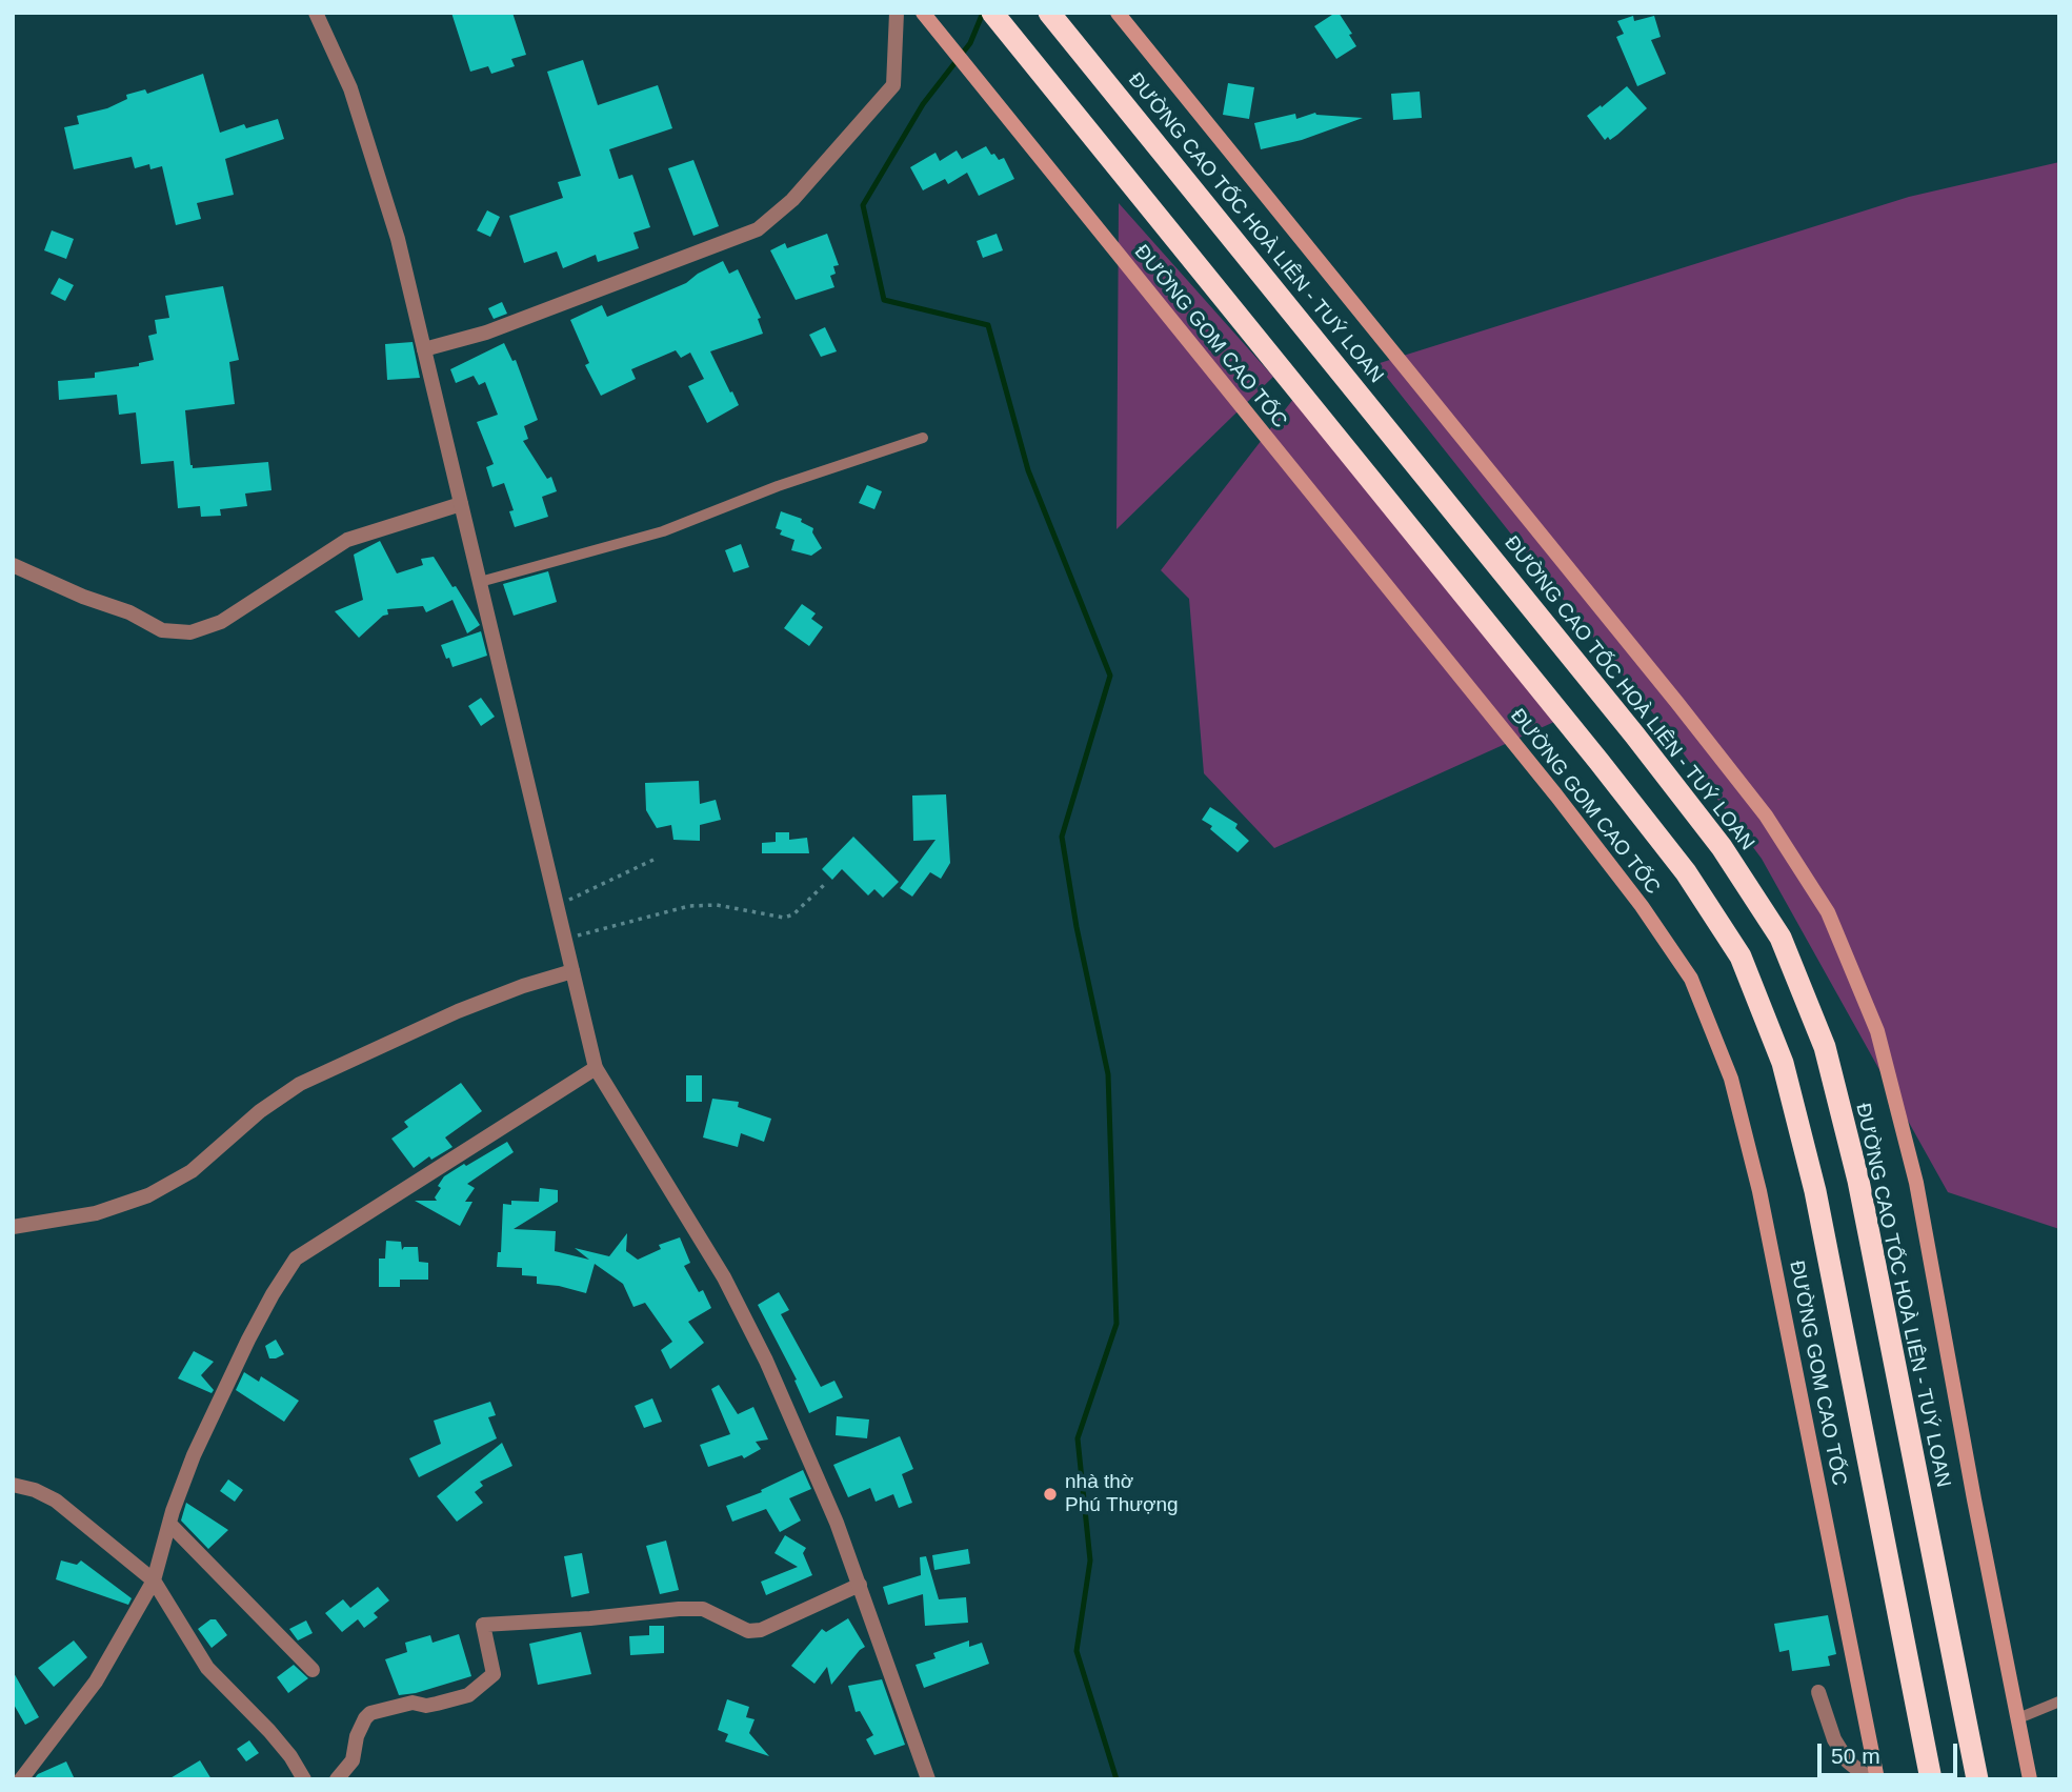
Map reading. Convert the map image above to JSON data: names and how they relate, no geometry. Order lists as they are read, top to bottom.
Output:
{
  "streets": {
    "highway": ["ĐƯỜNG CAO TỐC HOÀ LIÊN - TUÝ LOAN"],
    "main road": ["ĐƯỜNG GOM CAO TỐC"]
  },
  "places": ["nhà thờ Phú Thượng"],
  "scale_bar": "50 m"
}
